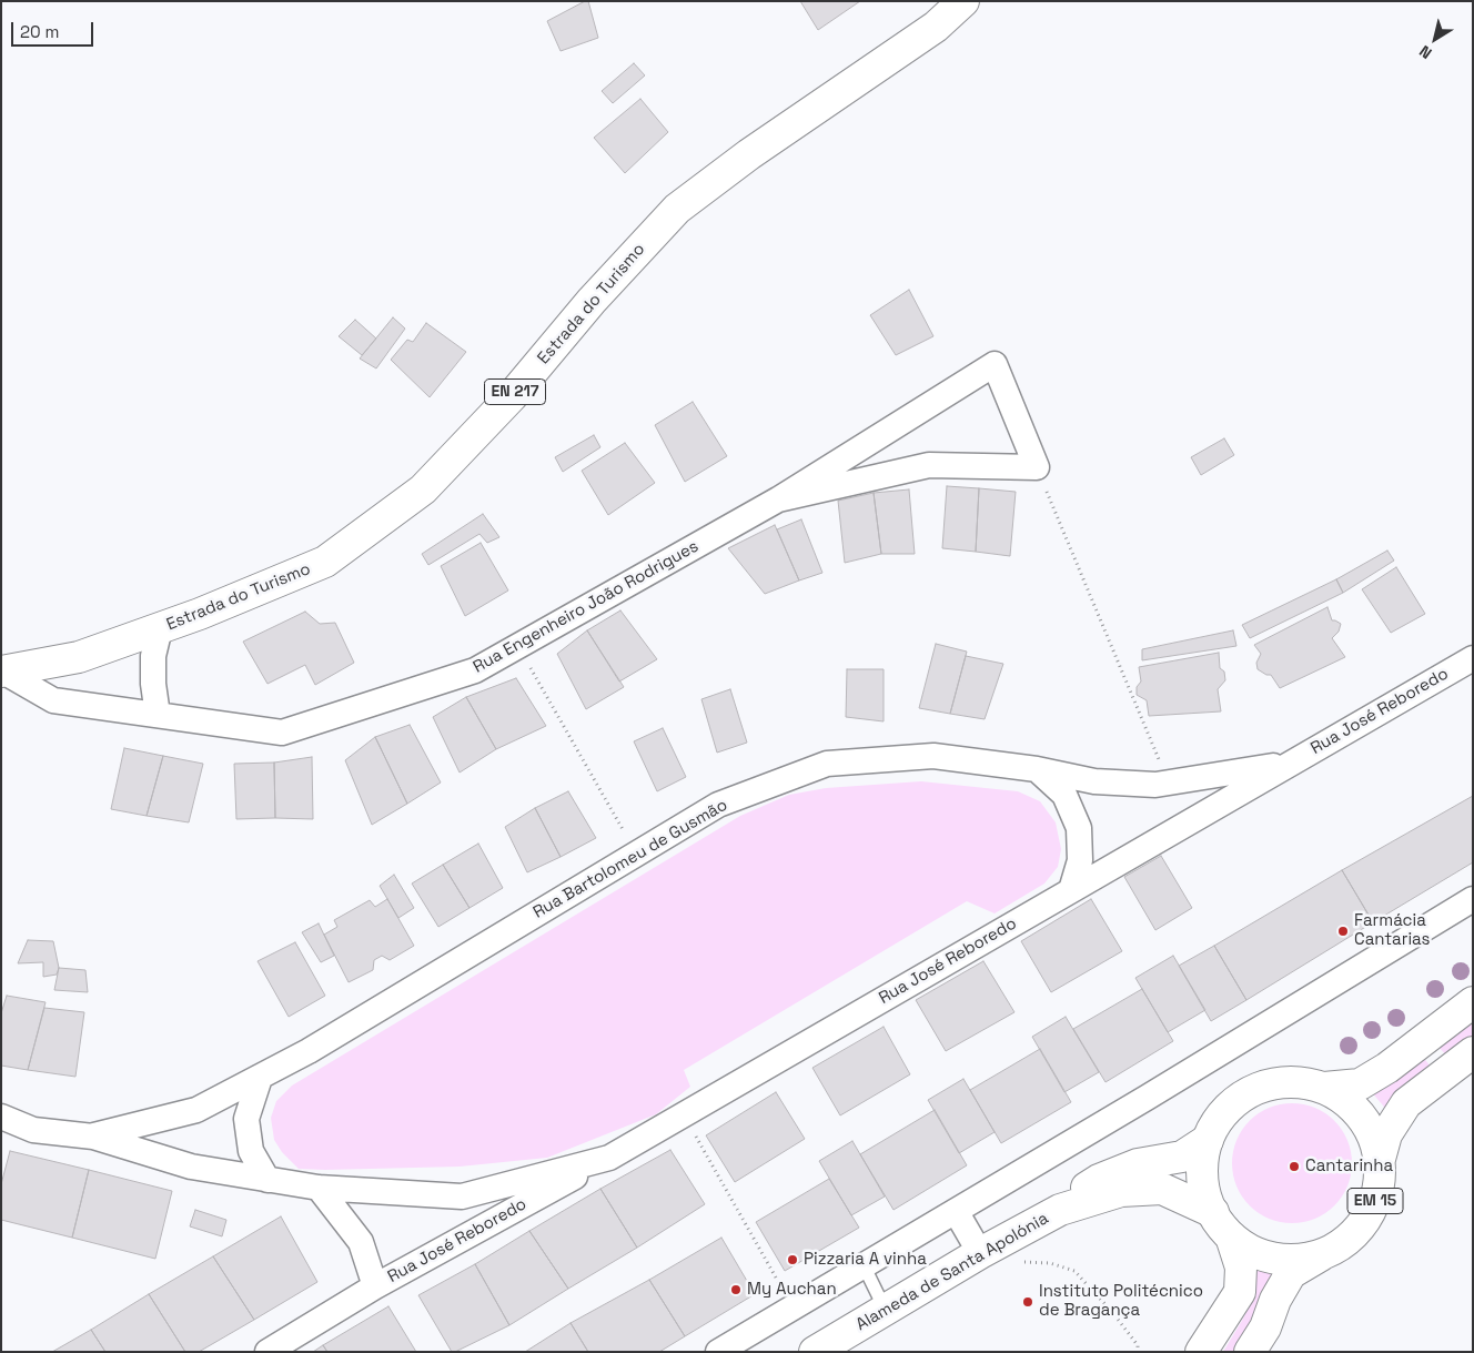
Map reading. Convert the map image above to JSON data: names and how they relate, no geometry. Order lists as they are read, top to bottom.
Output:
{
  "streets": {
    "main road": [
      "Estrada do Turismo",
      "EN 217",
      "EM 15",
      "Alameda de Santa Apolónia"
    ],
    "street": ["Rua Engenheiro João Rodrigues", "Rua José Reboredo", "Rua Bartolomeu de Gusmão"]
  },
  "crossings": [
    ["Estrada do Turismo", "Rua Engenheiro João Rodrigues"],
    ["Rua José Reboredo", "Rua Bartolomeu de Gusmão"]
  ],
  "places": [
    "Farmácia Cantarias",
    "Cantarinha",
    "Pizzaria A vinha",
    "My Auchan",
    "Instituto Politécnico de Bragança"
  ],
  "scale_bar": "20 m",
  "north": "bottom left"
}
